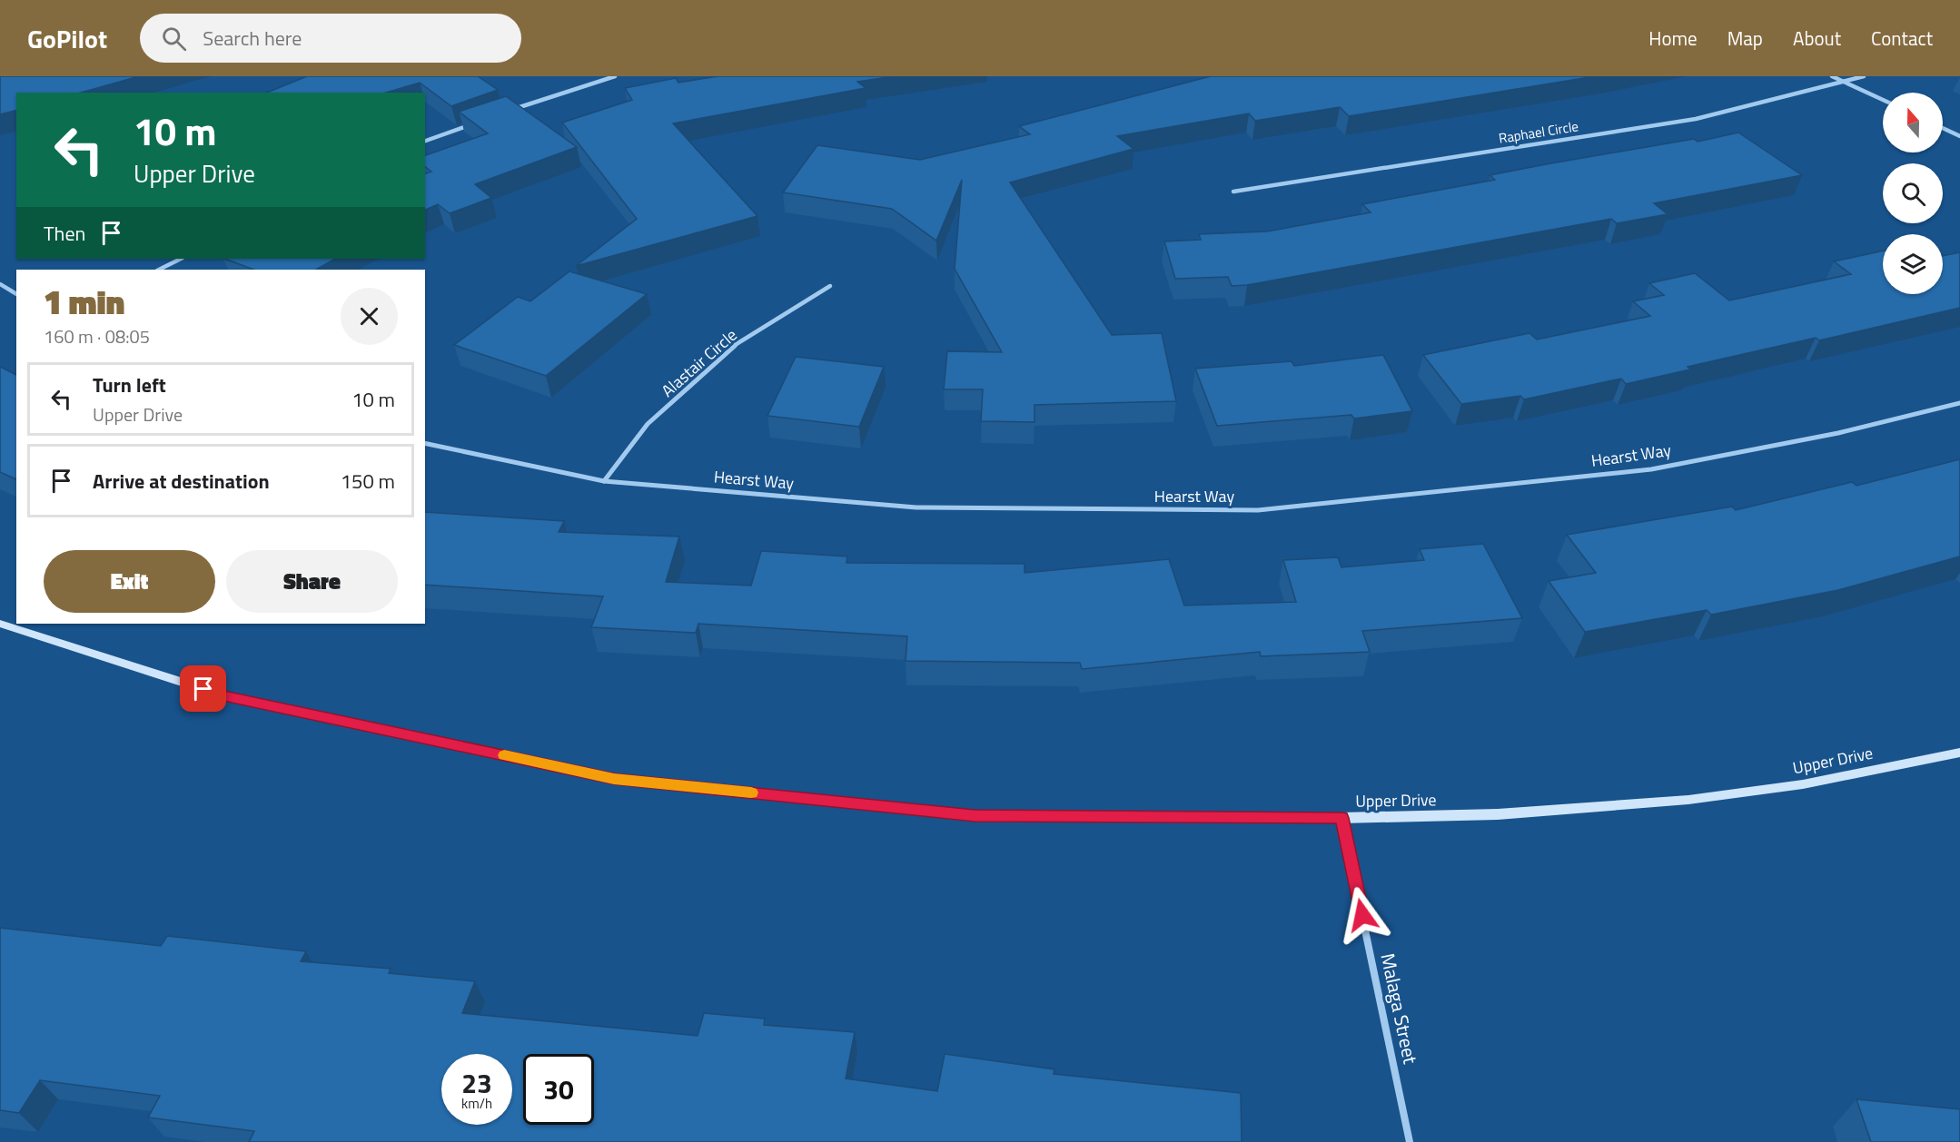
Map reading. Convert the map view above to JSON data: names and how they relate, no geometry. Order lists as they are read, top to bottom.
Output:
{
  "streets": {
    "main road": ["Upper Drive"],
    "street": [
      "Raphael Circle",
      "Alastair Circle",
      "Hearst Way",
      "Malaga Street"
    ]
  },
  "crossings": [
    ["Alastair Circle", "Hearst Way"],
    ["Upper Drive", "Malaga Street"]
  ],
  "north": "top",
  "page": {
    "header": "GoPilot",
    "search": "Search here",
    "nav": [
      "Home",
      "Map",
      "About",
      "Contact"
    ],
    "turn": ["10 m", "Upper Drive"],
    "then": "Then",
    "heading": ["1 min", "160 m · 08:05"],
    "list": [
      {
        "name": "Turn left",
        "note": "Upper Drive",
        "value": "10 m"
      },
      {
        "name": "Arrive at destination",
        "value": "150 m"
      }
    ],
    "buttons": ["Exit", "Share"],
    "speed": "23 km/h",
    "limit": "30"
  }
}
